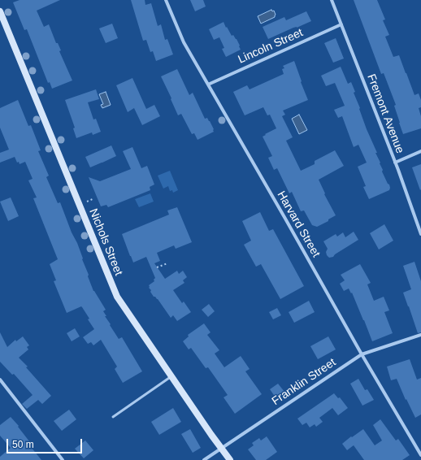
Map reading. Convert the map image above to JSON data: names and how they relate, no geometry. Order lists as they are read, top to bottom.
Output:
{
  "streets": {
    "street": [
      "Lincoln Street",
      "Fremont Avenue",
      "Harvard Street",
      "Nichols Street",
      "Franklin Street"
    ]
  },
  "crossings": [
    ["Lincoln Street", "Fremont Avenue"],
    ["Lincoln Street", "Harvard Street"],
    ["Harvard Street", "Franklin Street"],
    ["Nichols Street", "Franklin Street"]
  ],
  "scale_bar": "50 m"
}
